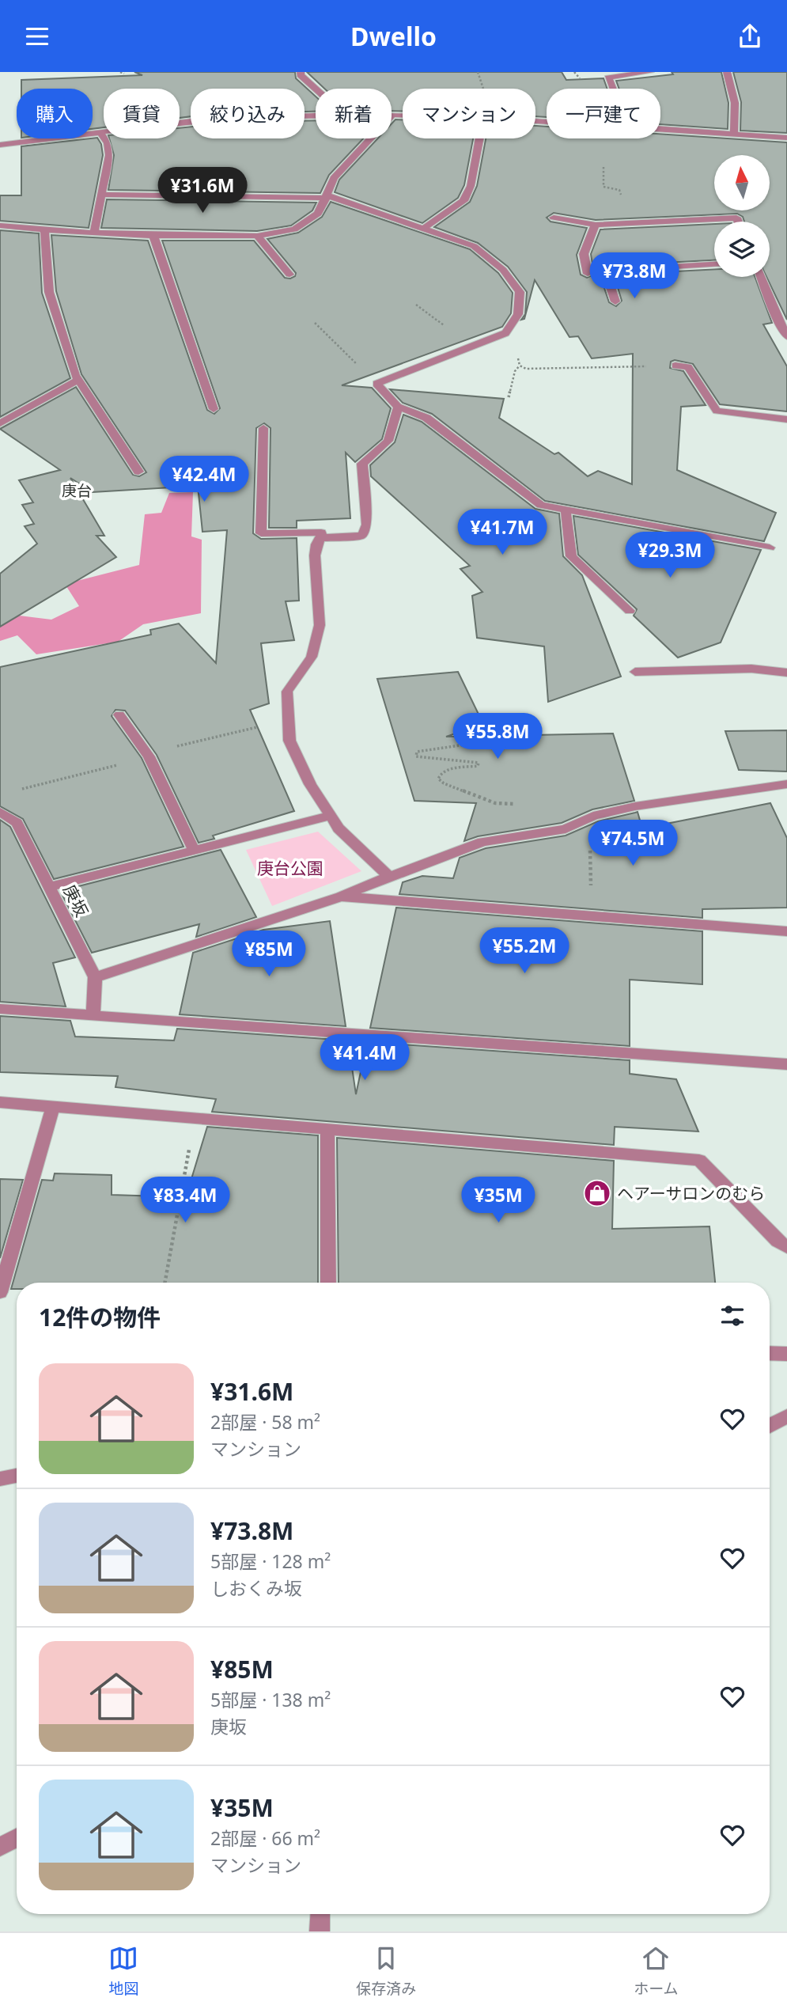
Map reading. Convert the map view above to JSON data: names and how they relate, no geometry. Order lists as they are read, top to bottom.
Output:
{
  "streets": {
    "street": ["庚坂"]
  },
  "districts": ["庚台"],
  "parks": ["庚台公園"],
  "places": {
    "shop": ["ヘアーサロンのむら"]
  },
  "north": "top",
  "page": {
    "header": "Dwello",
    "chip": [
      "購入",
      "賃貸",
      "絞り込み",
      "新着",
      "マンション",
      "一戸建て"
    ],
    "price": [
      "¥31.6M",
      "¥73.8M",
      "¥42.4M",
      "¥41.7M",
      "¥29.3M",
      "¥55.8M",
      "¥74.5M",
      "¥55.2M",
      "¥85M",
      "¥41.4M",
      "¥83.4M",
      "¥35M"
    ],
    "heading": "12件の物件",
    "list": [
      {
        "name": "¥31.6M",
        "note": "2部屋 · 58 m² · マンション"
      },
      {
        "name": "¥73.8M",
        "note": "5部屋 · 128 m² · しおくみ坂"
      },
      {
        "name": "¥85M",
        "note": "5部屋 · 138 m² · 庚坂"
      },
      {
        "name": "¥35M",
        "note": "2部屋 · 66 m² · マンション"
      }
    ],
    "tabs": ["地図", "保存済み", "ホーム"]
  }
}
